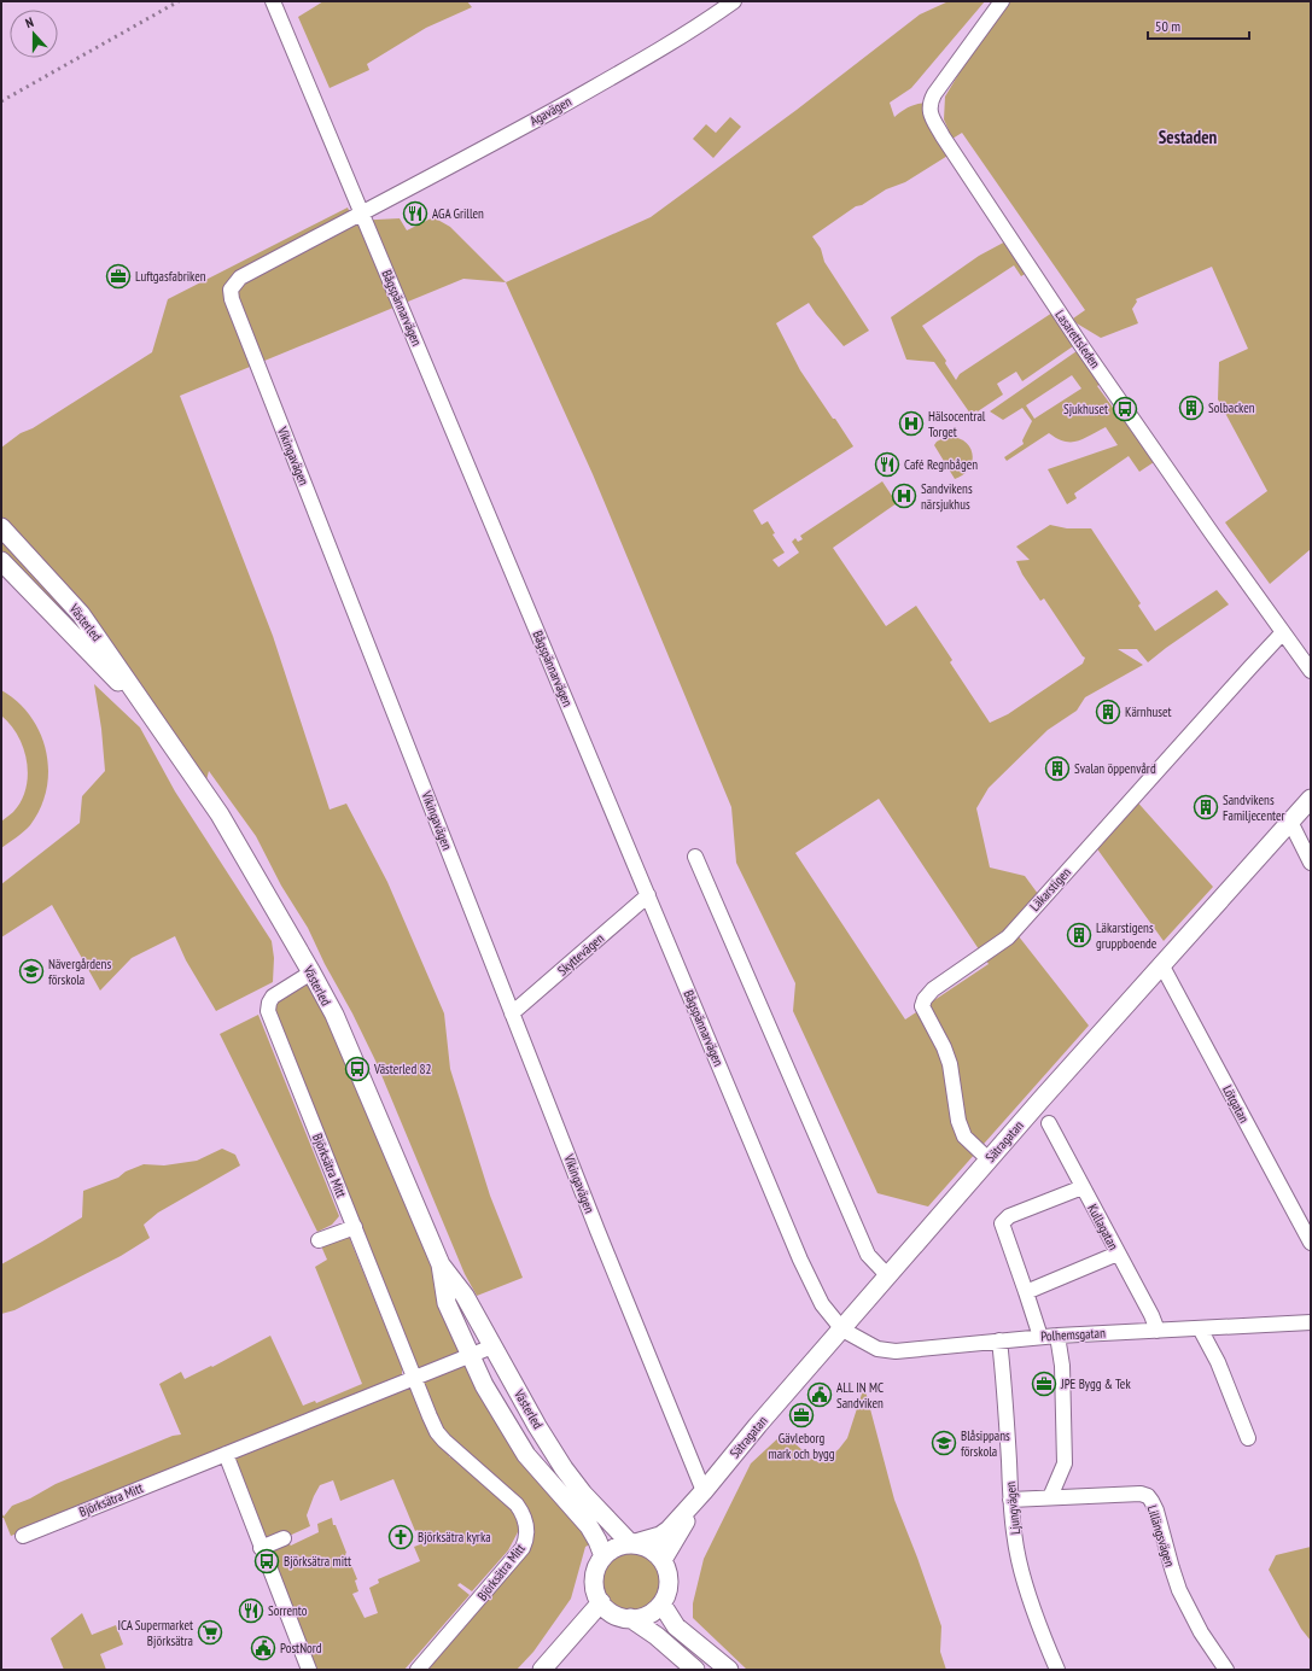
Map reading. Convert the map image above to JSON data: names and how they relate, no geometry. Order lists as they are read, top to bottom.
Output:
{
  "streets": {
    "street": [
      "Agavägen",
      "Bågspännarvägen",
      "Lasarettsleden",
      "Vikingavägen",
      "Västerled",
      "Läkarstigen",
      "Skyttevägen",
      "Lötgatan",
      "Sätragatan",
      "Björksätra Mitt",
      "Kullagatan",
      "Polhemsgatan",
      "Ljungvägen",
      "Lillängsvägen"
    ]
  },
  "crossings": [
    ["Agavägen", "Bågspännarvägen"],
    ["Agavägen", "Vikingavägen"],
    ["Bågspännarvägen", "Vikingavägen"],
    ["Bågspännarvägen", "Skyttevägen"],
    ["Bågspännarvägen", "Sätragatan"],
    ["Bågspännarvägen", "Polhemsgatan"],
    ["Lasarettsleden", "Läkarstigen"],
    ["Vikingavägen", "Skyttevägen"],
    ["Vikingavägen", "Sätragatan"],
    ["Västerled", "Sätragatan"],
    ["Västerled", "Björksätra Mitt"],
    ["Läkarstigen", "Sätragatan"],
    ["Lötgatan", "Sätragatan"],
    ["Sätragatan", "Polhemsgatan"],
    ["Kullagatan", "Polhemsgatan"],
    ["Polhemsgatan", "Ljungvägen"],
    ["Ljungvägen", "Lillängsvägen"]
  ],
  "districts": ["Sestaden"],
  "places": {
    "restaurant": ["AGA Grillen", "Café Regnbågen", "Sorrento"],
    "office": ["Luftgasfabriken", "JPE Bygg & Tek", "Gävleborg mark och bygg"],
    "building": [
      "Solbacken",
      "Kärnhuset",
      "Svalan öppenvård",
      "Sandvikens Familjecenter",
      "Läkarstigens gruppboende"
    ],
    "bus stop": ["Sjukhuset", "Västerled 82", "Björksätra mitt"],
    "hospital": ["Hälsocentral Torget", "Sandvikens närsjukhus"],
    "school or university": ["Nävergårdens förskola", "Blåsippans förskola"],
    "public building": ["ALL IN MC Sandviken", "PostNord"],
    "church": ["Björksätra kyrka"],
    "supermarket": ["ICA Supermarket Björksätra"]
  },
  "scale_bar": "50 m",
  "north": "top"
}
